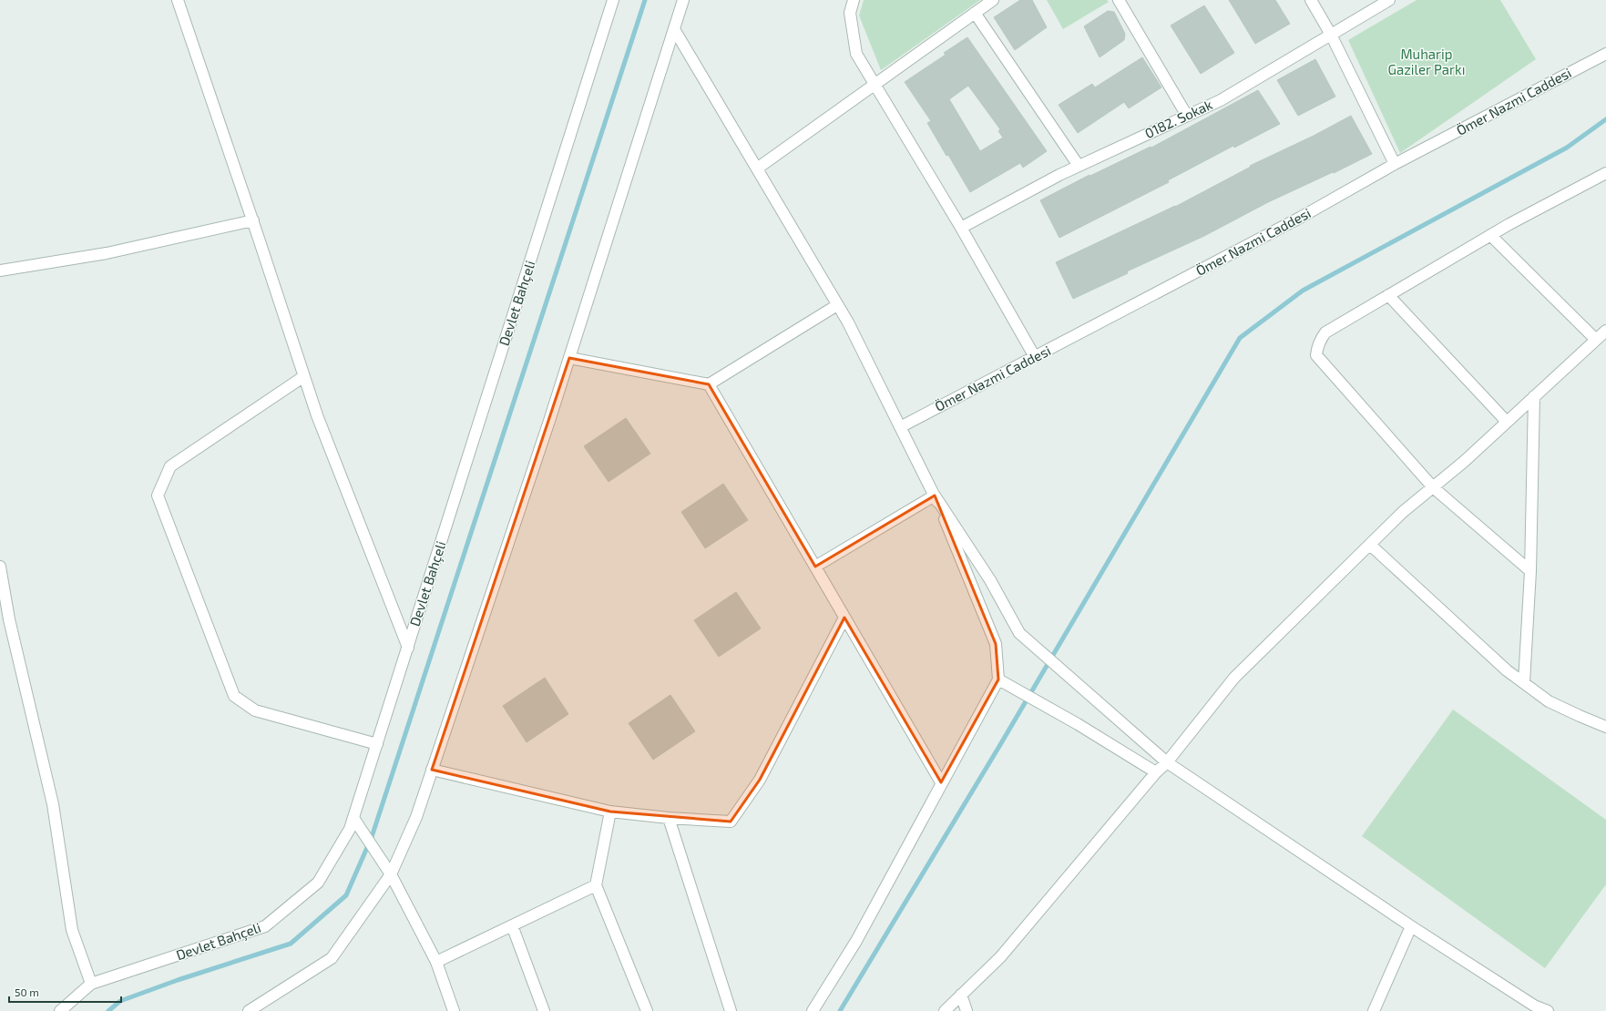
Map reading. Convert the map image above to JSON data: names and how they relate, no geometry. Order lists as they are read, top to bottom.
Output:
{
  "streets": {
    "street": ["Ömer Nazmi Caddesi", "0182. Sokak", "Devlet Bahçeli"]
  },
  "parks": ["Muharip Gaziler Parkı"],
  "scale_bar": "50 m"
}
